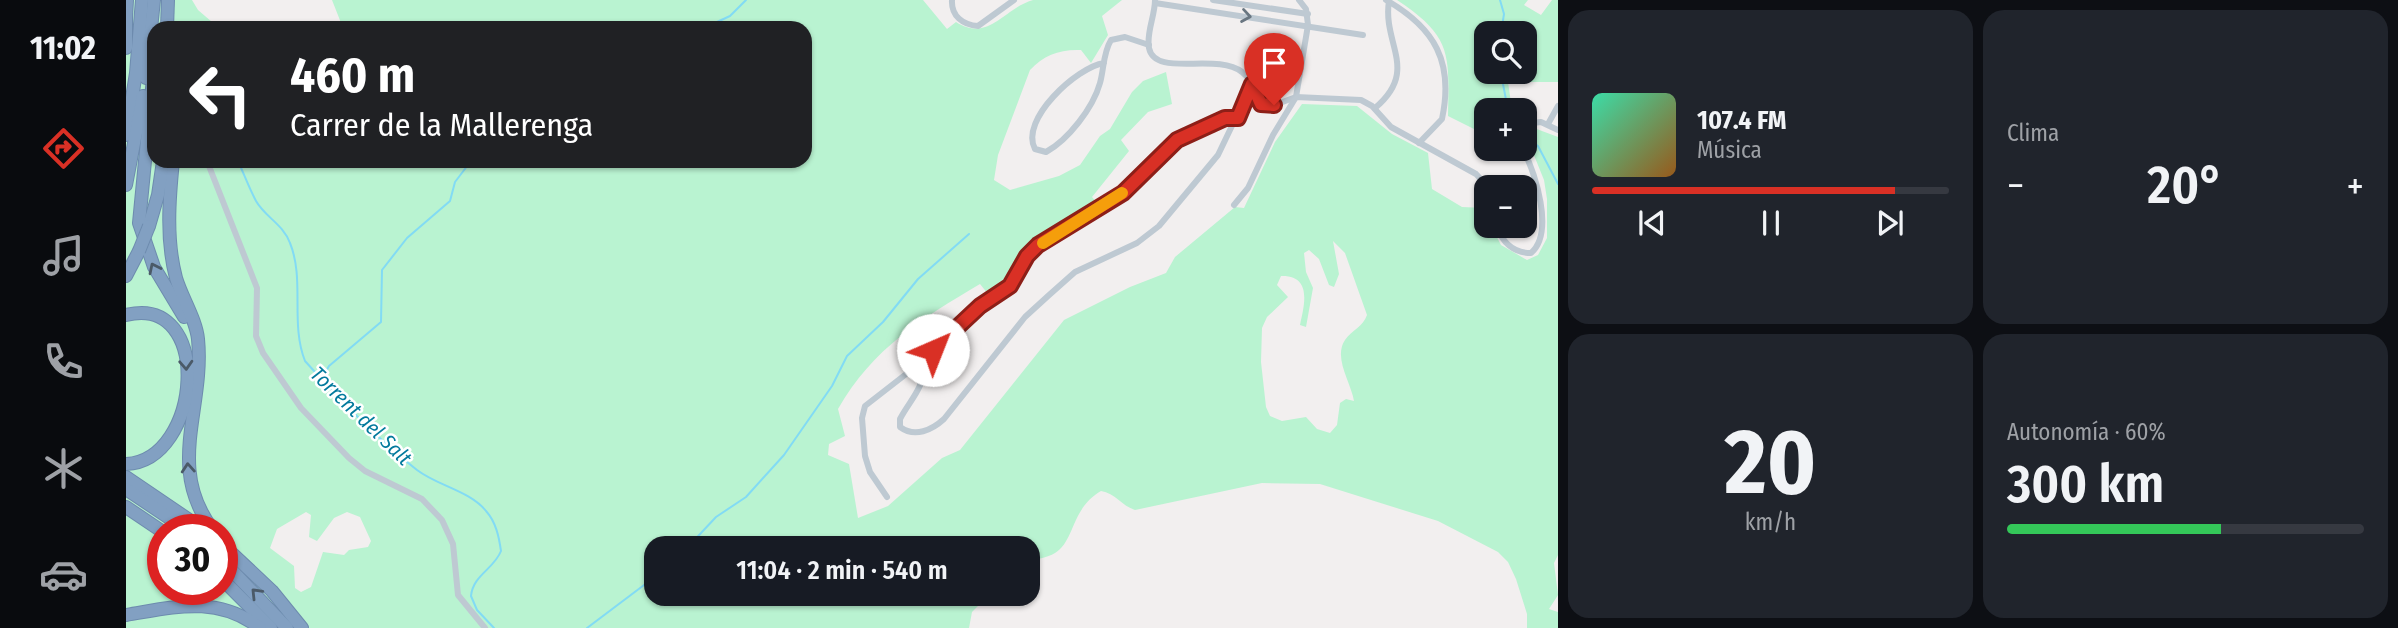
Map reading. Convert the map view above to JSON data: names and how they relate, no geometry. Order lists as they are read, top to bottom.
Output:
{
  "water": ["Torrent del Salt"],
  "page": {
    "tabs": "11:02",
    "tile": [
      "Clima",
      ["20", "km/h"],
      ["Autonomía · 60%", "300 km"]
    ],
    "map_buttons": ["+", "−"],
    "turn": ["460 m", "Carrer de la Mallerenga"],
    "song": ["107.4 FM", "Música"],
    "heat": ["−", "20°", "+"],
    "limit": "30",
    "trip": "11:04 · 2 min · 540 m"
  }
}
